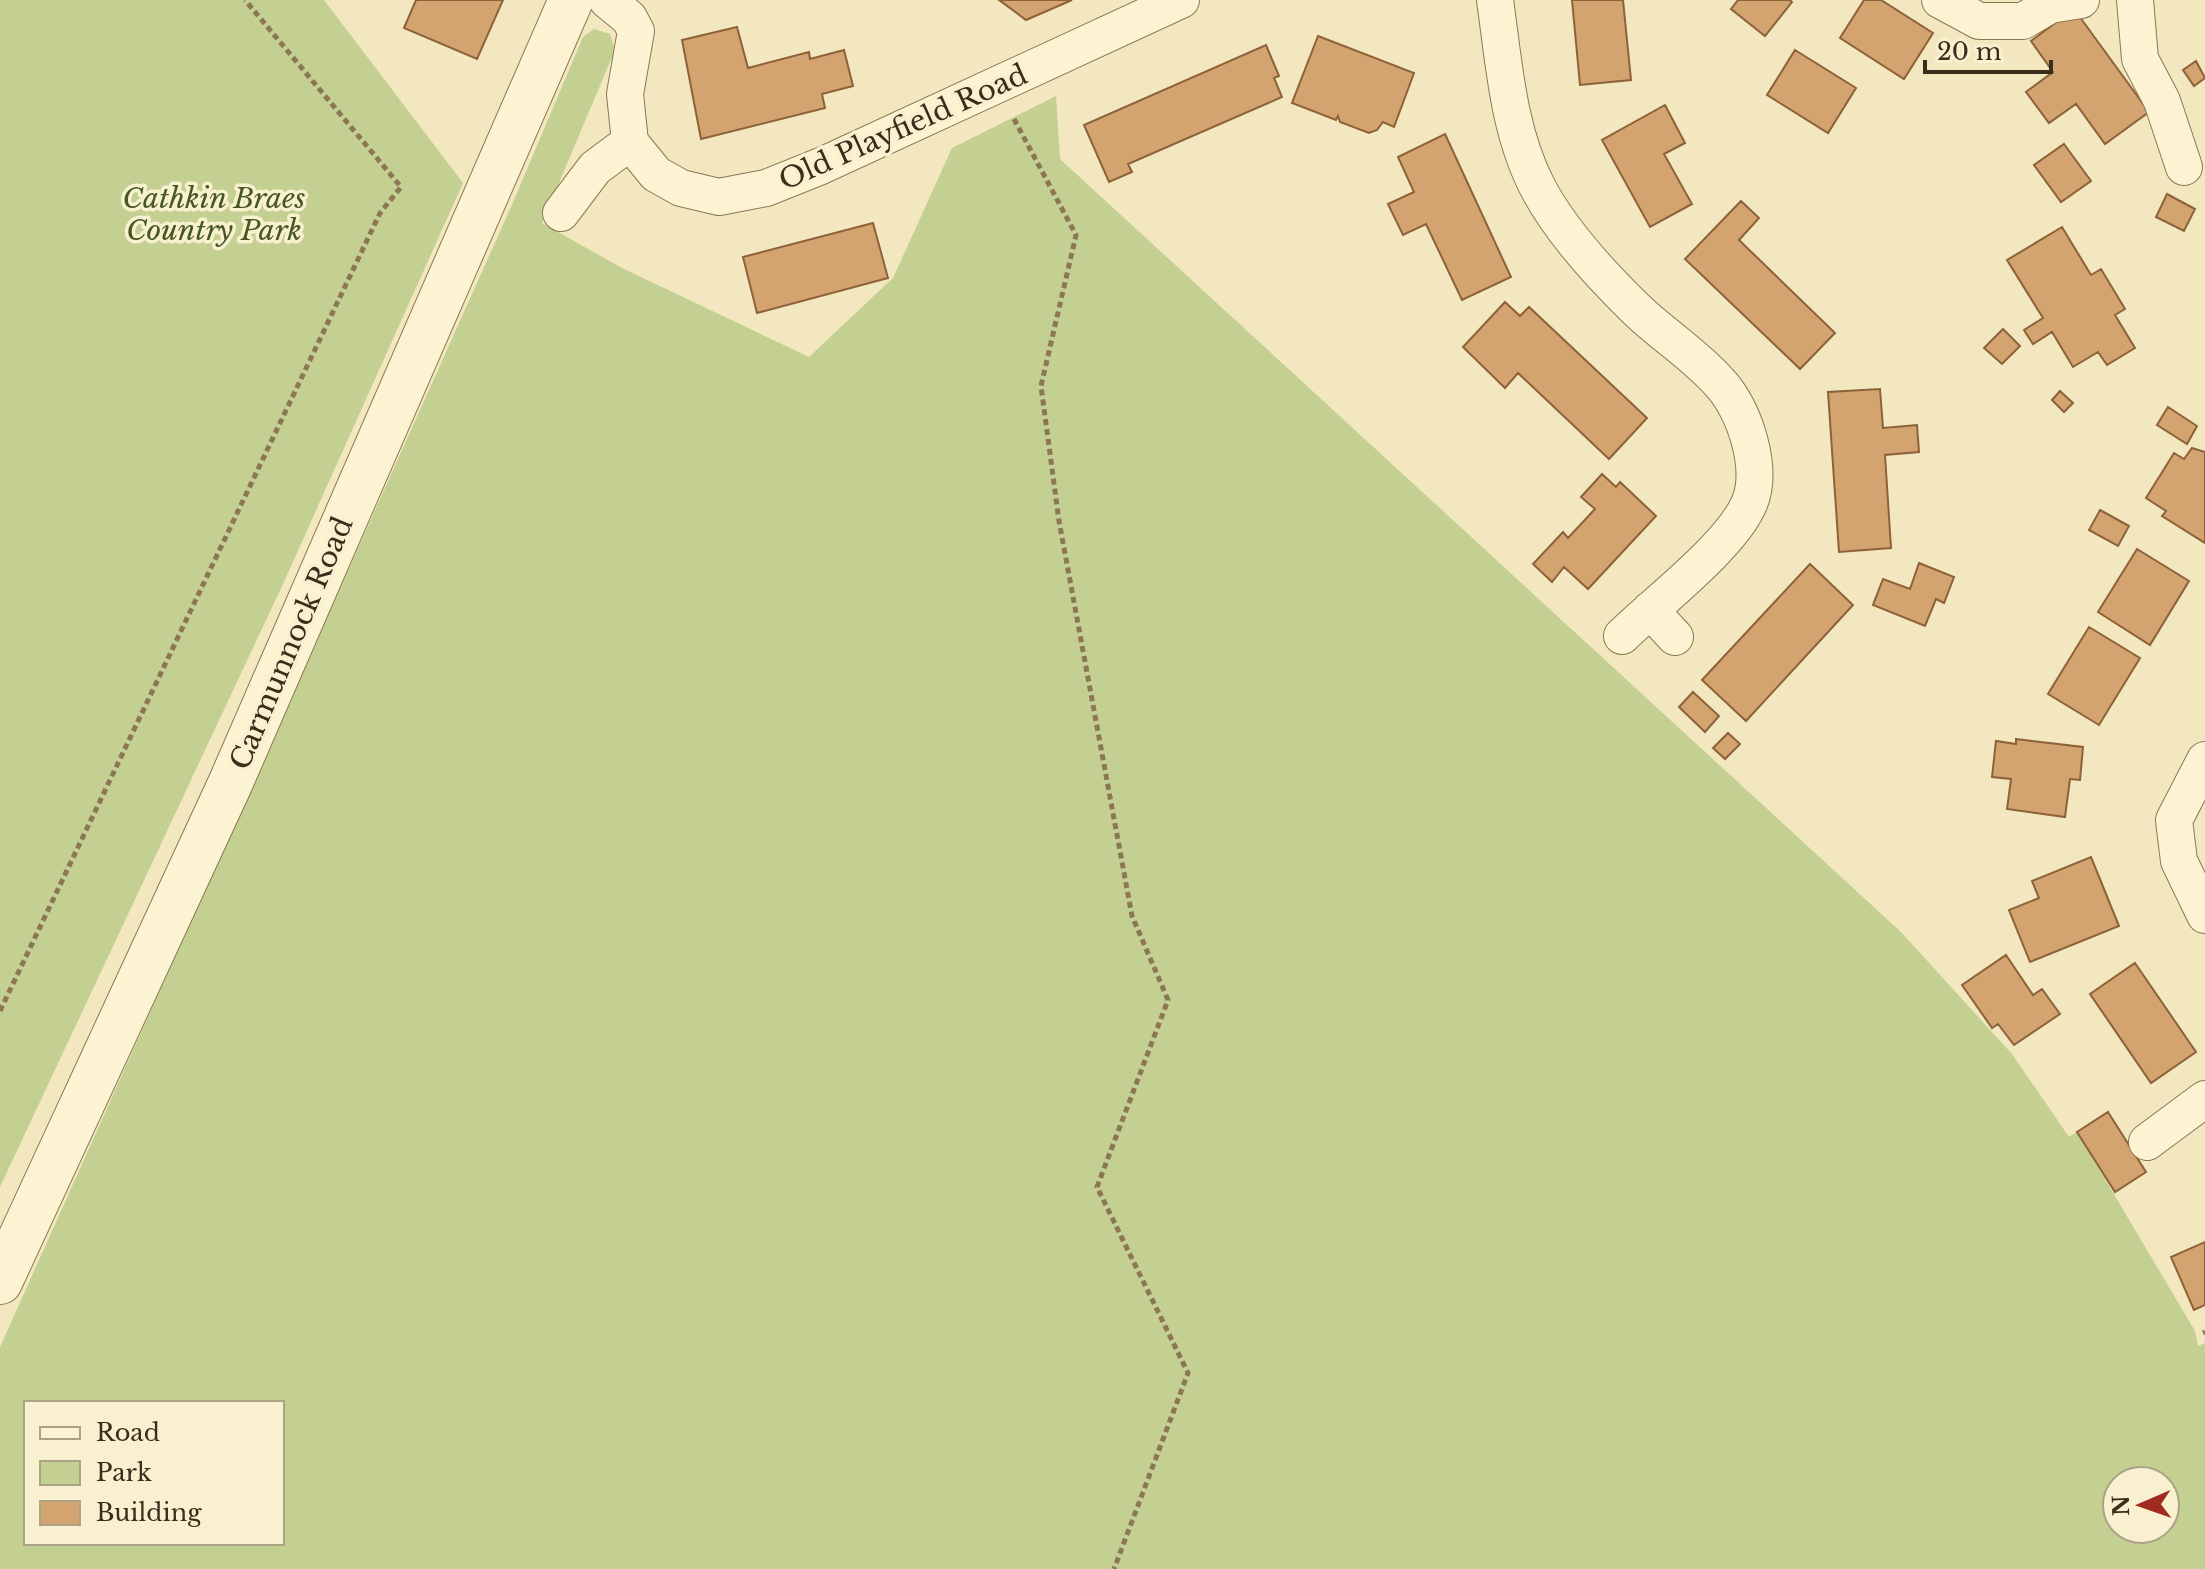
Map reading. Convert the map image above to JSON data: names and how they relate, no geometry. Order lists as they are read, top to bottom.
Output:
{
  "streets": {
    "street": ["Old Playfield Road", "Carmunnock Road"]
  },
  "parks": ["Cathkin Braes Country Park"],
  "legend": ["Road", "Park", "Building"],
  "scale_bar": "20 m",
  "north": "left"
}
